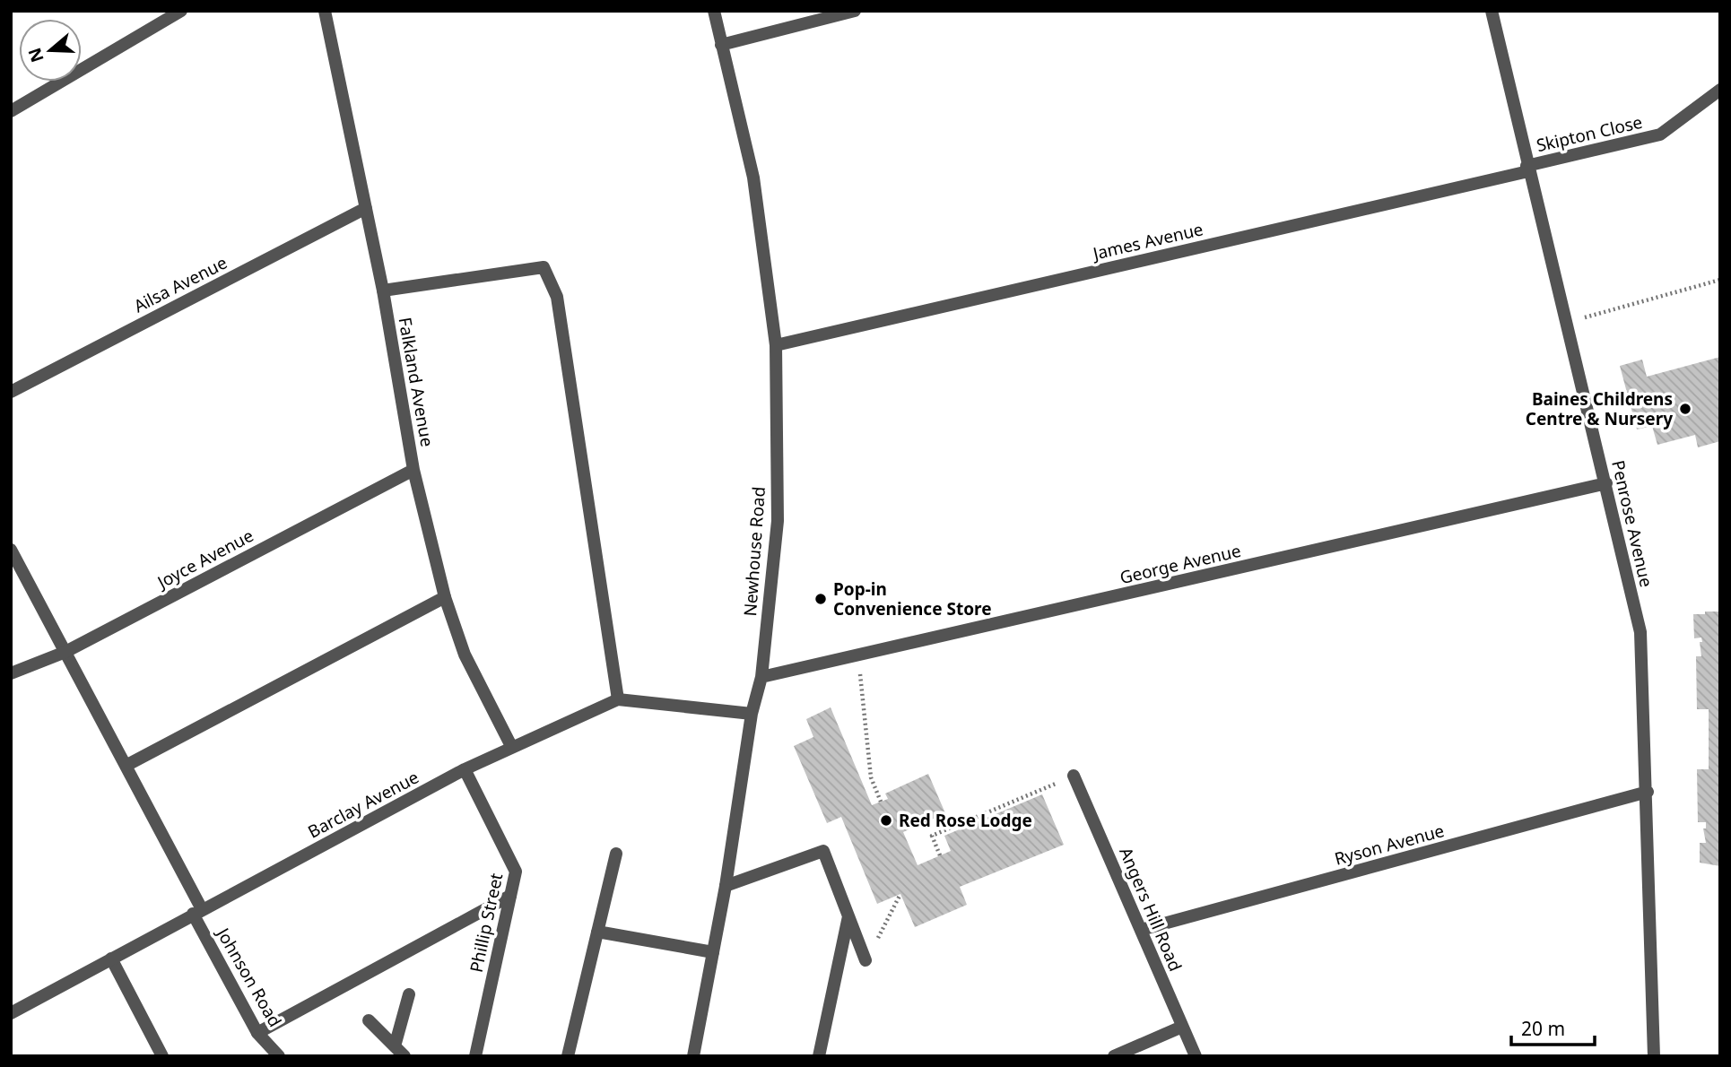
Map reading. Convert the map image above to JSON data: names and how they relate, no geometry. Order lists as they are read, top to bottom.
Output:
{
  "streets": {
    "street": [
      "Skipton Close",
      "James Avenue",
      "Ailsa Avenue",
      "Falkland Avenue",
      "Penrose Avenue",
      "Newhouse Road",
      "Joyce Avenue",
      "George Avenue",
      "Barclay Avenue",
      "Ryson Avenue",
      "Angers Hill Road",
      "Phillip Street",
      "Johnson Road"
    ]
  },
  "crossings": [
    ["Skipton Close", "James Avenue"],
    ["Skipton Close", "Penrose Avenue"],
    ["James Avenue", "Penrose Avenue"],
    ["James Avenue", "Newhouse Road"],
    ["Ailsa Avenue", "Falkland Avenue"],
    ["Falkland Avenue", "Joyce Avenue"],
    ["Falkland Avenue", "Barclay Avenue"],
    ["Penrose Avenue", "George Avenue"],
    ["Penrose Avenue", "Ryson Avenue"],
    ["Newhouse Road", "George Avenue"],
    ["Newhouse Road", "Barclay Avenue"],
    ["Joyce Avenue", "Johnson Road"],
    ["Barclay Avenue", "Phillip Street"],
    ["Barclay Avenue", "Johnson Road"],
    ["Ryson Avenue", "Angers Hill Road"]
  ],
  "places": ["Baines Childrens Centre & Nursery", "Pop-in Convenience Store", "Red Rose Lodge"],
  "scale_bar": "20 m",
  "north": "left"
}
